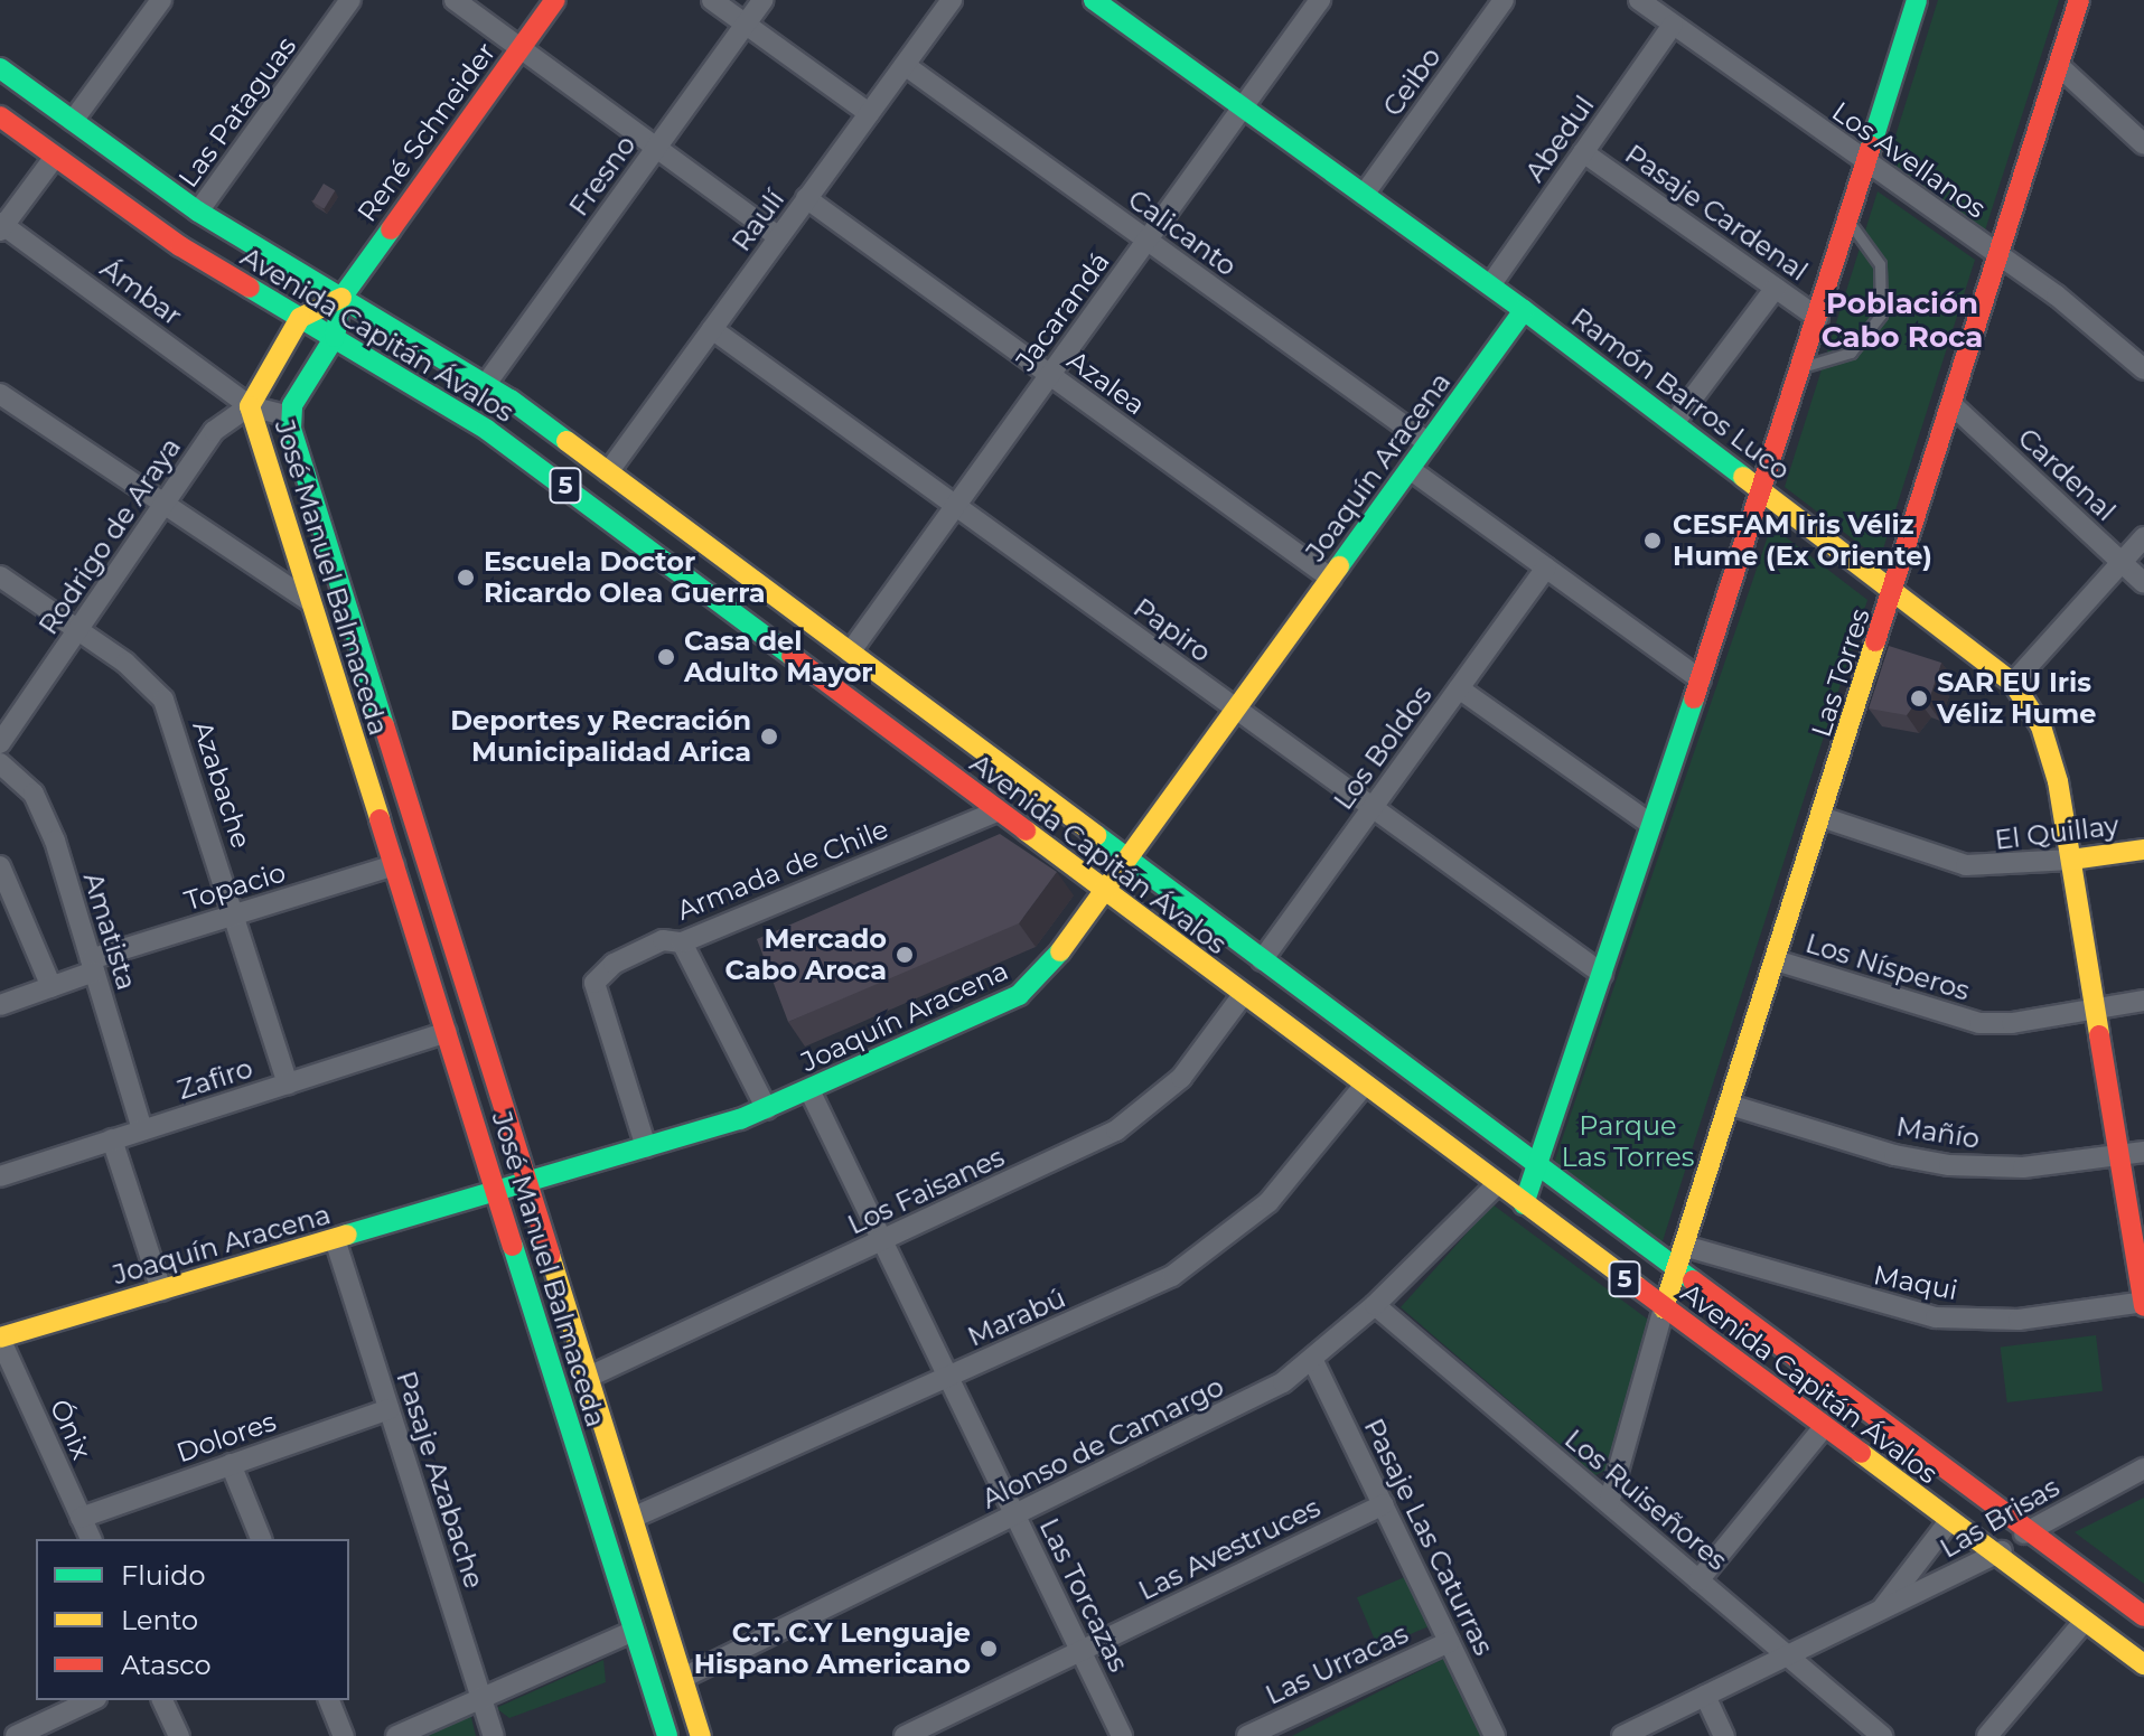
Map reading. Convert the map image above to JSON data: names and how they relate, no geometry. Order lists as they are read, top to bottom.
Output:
{
  "streets": {
    "main road": [
      "René Schneider",
      "Avenida Capitán Ávalos",
      "Ramón Barros Luco",
      "Joaquín Aracena",
      "5",
      "José Manuel Balmaceda",
      "Las Torres",
      "El Quillay"
    ],
    "street": [
      "Ceibo",
      "Las Pataguas",
      "Abedul",
      "Los Avellanos",
      "Fresno",
      "Pasaje Cardenal",
      "Raulí",
      "Calicanto",
      "Ámbar",
      "Jacarandá",
      "Azalea",
      "Cardenal",
      "Rodrigo de Araya",
      "Papiro",
      "Los Boldos",
      "Azabache",
      "Armada de Chile",
      "Topacio",
      "Amatista",
      "Los Nísperos",
      "Zafiro",
      "Mañío",
      "Los Faisanes",
      "Maqui",
      "Marabú",
      "Ónix",
      "Dolores",
      "Alonso de Camargo",
      "Pasaje Azabache",
      "Los Ruiseñores",
      "Las Brisas",
      "Pasaje Las Caturras",
      "Las Avestruces",
      "Las Torcazas",
      "Las Urracas"
    ]
  },
  "crossings": [
    ["Ceibo", "Ramón Barros Luco"],
    ["Las Pataguas", "Avenida Capitán Ávalos"],
    ["René Schneider", "Avenida Capitán Ávalos"],
    ["René Schneider", "José Manuel Balmaceda"],
    ["Abedul", "Los Avellanos"],
    ["Abedul", "Pasaje Cardenal"],
    ["Abedul", "Ramón Barros Luco"],
    ["Los Avellanos", "Las Torres"],
    ["Fresno", "Avenida Capitán Ávalos"],
    ["Raulí", "Calicanto"],
    ["Raulí", "Avenida Capitán Ávalos"],
    ["Raulí", "Azalea"],
    ["Raulí", "Papiro"],
    ["Calicanto", "Jacarandá"],
    ["Calicanto", "Joaquín Aracena"],
    ["Ámbar", "Rodrigo de Araya"],
    ["Ámbar", "José Manuel Balmaceda"],
    ["Jacarandá", "Avenida Capitán Ávalos"],
    ["Jacarandá", "Azalea"],
    ["Jacarandá", "Ramón Barros Luco"],
    ["Jacarandá", "Papiro"],
    ["Avenida Capitán Ávalos", "Joaquín Aracena"],
    ["Avenida Capitán Ávalos", "José Manuel Balmaceda"],
    ["Avenida Capitán Ávalos", "Las Torres"],
    ["Avenida Capitán Ávalos", "Los Boldos"],
    ["Avenida Capitán Ávalos", "Armada de Chile"],
    ["Avenida Capitán Ávalos", "Los Faisanes"],
    ["Avenida Capitán Ávalos", "Marabú"],
    ["Avenida Capitán Ávalos", "Alonso de Camargo"],
    ["Avenida Capitán Ávalos", "Las Brisas"],
    ["Azalea", "Joaquín Aracena"],
    ["Ramón Barros Luco", "Joaquín Aracena"],
    ["Ramón Barros Luco", "Las Torres"],
    ["Ramón Barros Luco", "El Quillay"],
    ["Ramón Barros Luco", "Los Nísperos"],
    ["Ramón Barros Luco", "Mañío"],
    ["Ramón Barros Luco", "Maqui"],
    ["Joaquín Aracena", "José Manuel Balmaceda"],
    ["Joaquín Aracena", "Papiro"],
    ["Joaquín Aracena", "Armada de Chile"],
    ["Joaquín Aracena", "Ónix"],
    ["Joaquín Aracena", "Pasaje Azabache"],
    ["Joaquín Aracena", "Las Torcazas"],
    ["Cardenal", "Las Torres"],
    ["Rodrigo de Araya", "José Manuel Balmaceda"],
    ["Rodrigo de Araya", "Azabache"],
    ["José Manuel Balmaceda", "Topacio"],
    ["José Manuel Balmaceda", "Zafiro"],
    ["José Manuel Balmaceda", "Los Faisanes"],
    ["José Manuel Balmaceda", "Marabú"],
    ["José Manuel Balmaceda", "Alonso de Camargo"],
    ["Papiro", "Los Boldos"],
    ["Las Torres", "El Quillay"],
    ["Las Torres", "Los Nísperos"],
    ["Las Torres", "Mañío"],
    ["Las Torres", "Maqui"],
    ["Azabache", "Topacio"],
    ["Azabache", "Zafiro"],
    ["Topacio", "Amatista"],
    ["Amatista", "Zafiro"],
    ["Los Faisanes", "Las Torcazas"],
    ["Marabú", "Las Torcazas"],
    ["Ónix", "Dolores"],
    ["Dolores", "Pasaje Azabache"],
    ["Alonso de Camargo", "Los Ruiseñores"],
    ["Alonso de Camargo", "Pasaje Las Caturras"],
    ["Alonso de Camargo", "Las Torcazas"],
    ["Los Ruiseñores", "Las Brisas"],
    ["Pasaje Las Caturras", "Las Avestruces"],
    ["Pasaje Las Caturras", "Las Urracas"],
    ["Las Avestruces", "Las Torcazas"]
  ],
  "districts": ["Población Cabo Roca"],
  "parks": ["Parque Las Torres"],
  "places": [
    "CESFAM Iris Véliz Hume (Ex Oriente)",
    "Escuela Doctor Ricardo Olea Guerra",
    "Casa del Adulto Mayor",
    "SAR EU Iris Véliz Hume",
    "Deportes y Recración Municipalidad Arica",
    "Mercado Cabo Aroca",
    "C.T. C.Y Lenguaje Hispano Americano"
  ],
  "legend": ["Fluido", "Lento", "Atasco"]
}
